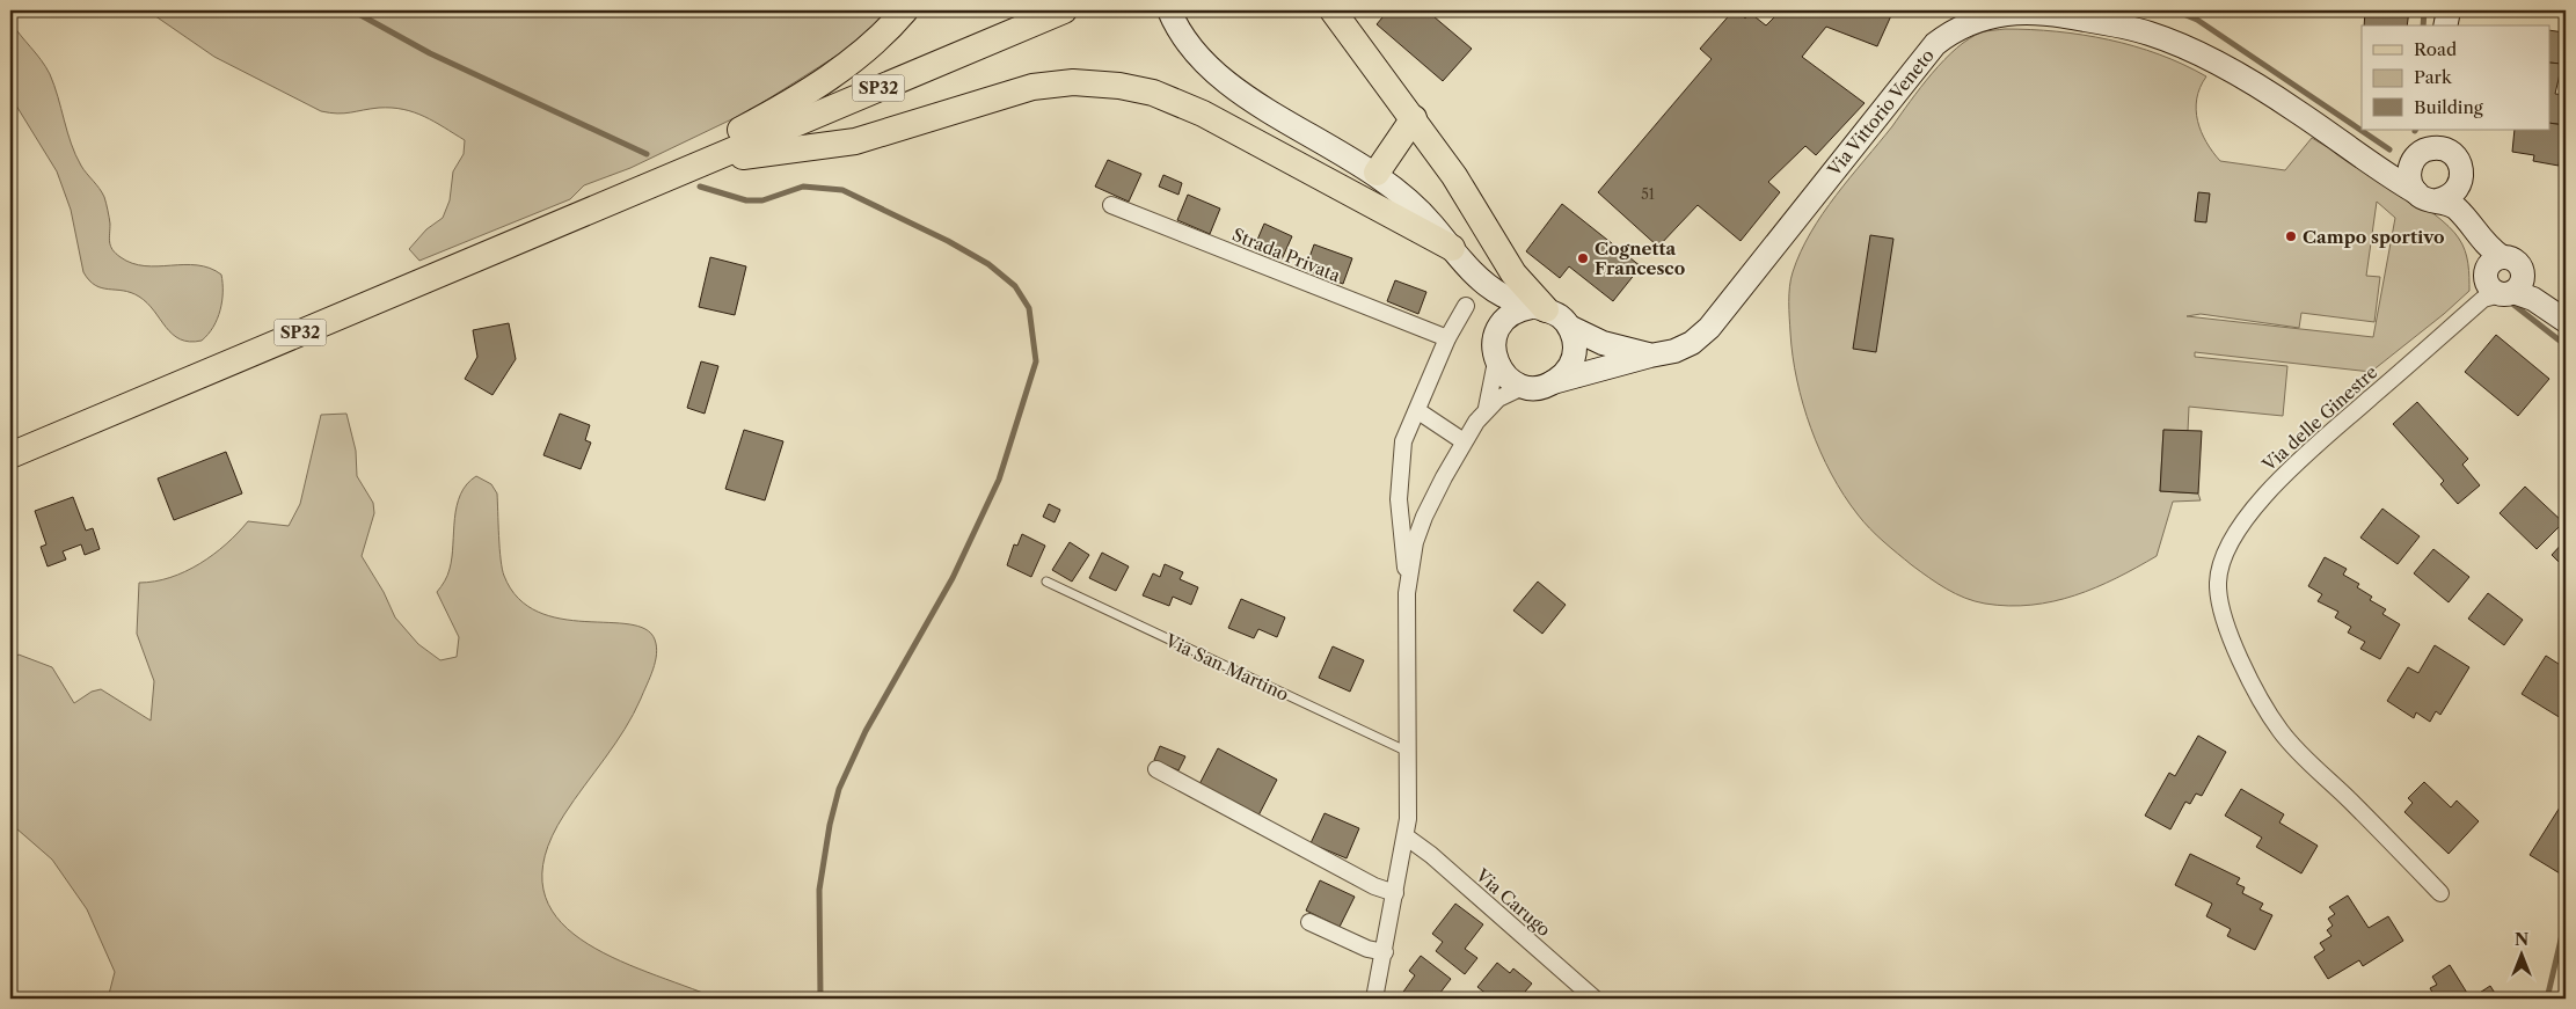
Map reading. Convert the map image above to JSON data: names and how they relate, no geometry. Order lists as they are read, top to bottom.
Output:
{
  "streets": {
    "main road": ["SP32"],
    "street": [
      "Via Vittorio Veneto",
      "Strada Privata",
      "Via delle Ginestre",
      "Via Carugo"
    ],
    "lane": ["Via San Martino"]
  },
  "places": ["Campo sportivo", "Cognetta Francesco"],
  "house_numbers": ["51"],
  "legend": ["Road", "Park", "Building"],
  "north": "top"
}
